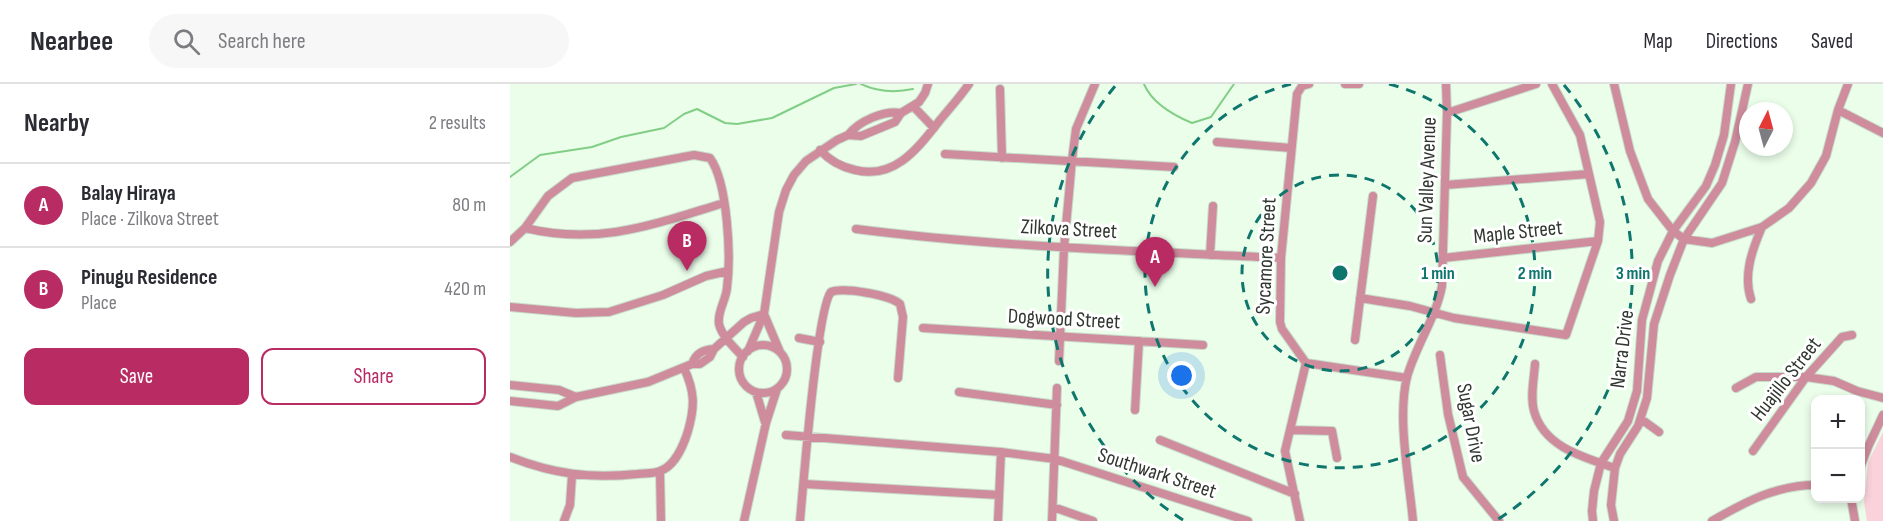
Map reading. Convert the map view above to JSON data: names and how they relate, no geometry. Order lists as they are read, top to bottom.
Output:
{
  "streets": {
    "street": [
      "Sun Valley Avenue",
      "Zilkova Street",
      "Maple Street",
      "Sycamore Street",
      "Dogwood Street",
      "Narra Drive",
      "Huajillo Street",
      "Sugar Drive",
      "Southwark Street"
    ]
  },
  "crossings": [
    ["Sun Valley Avenue", "Maple Street"],
    ["Zilkova Street", "Sycamore Street"]
  ],
  "north": "top",
  "page": {
    "header": "Nearbee",
    "search": "Search here",
    "nav": ["Map", "Directions", "Saved"],
    "heading": ["Nearby", "2 results"],
    "list": [
      {
        "mark": "A",
        "name": "Balay Hiraya",
        "note": "Place · Zilkova Street",
        "value": "80 m"
      },
      {
        "mark": "B",
        "name": "Pinugu Residence",
        "note": "Place",
        "value": "420 m"
      }
    ],
    "pins": ["B", "A"],
    "buttons": ["Save", "Share"],
    "map_buttons": ["+", "−"]
  },
  "rings": ["1 min", "2 min", "3 min"]
}
